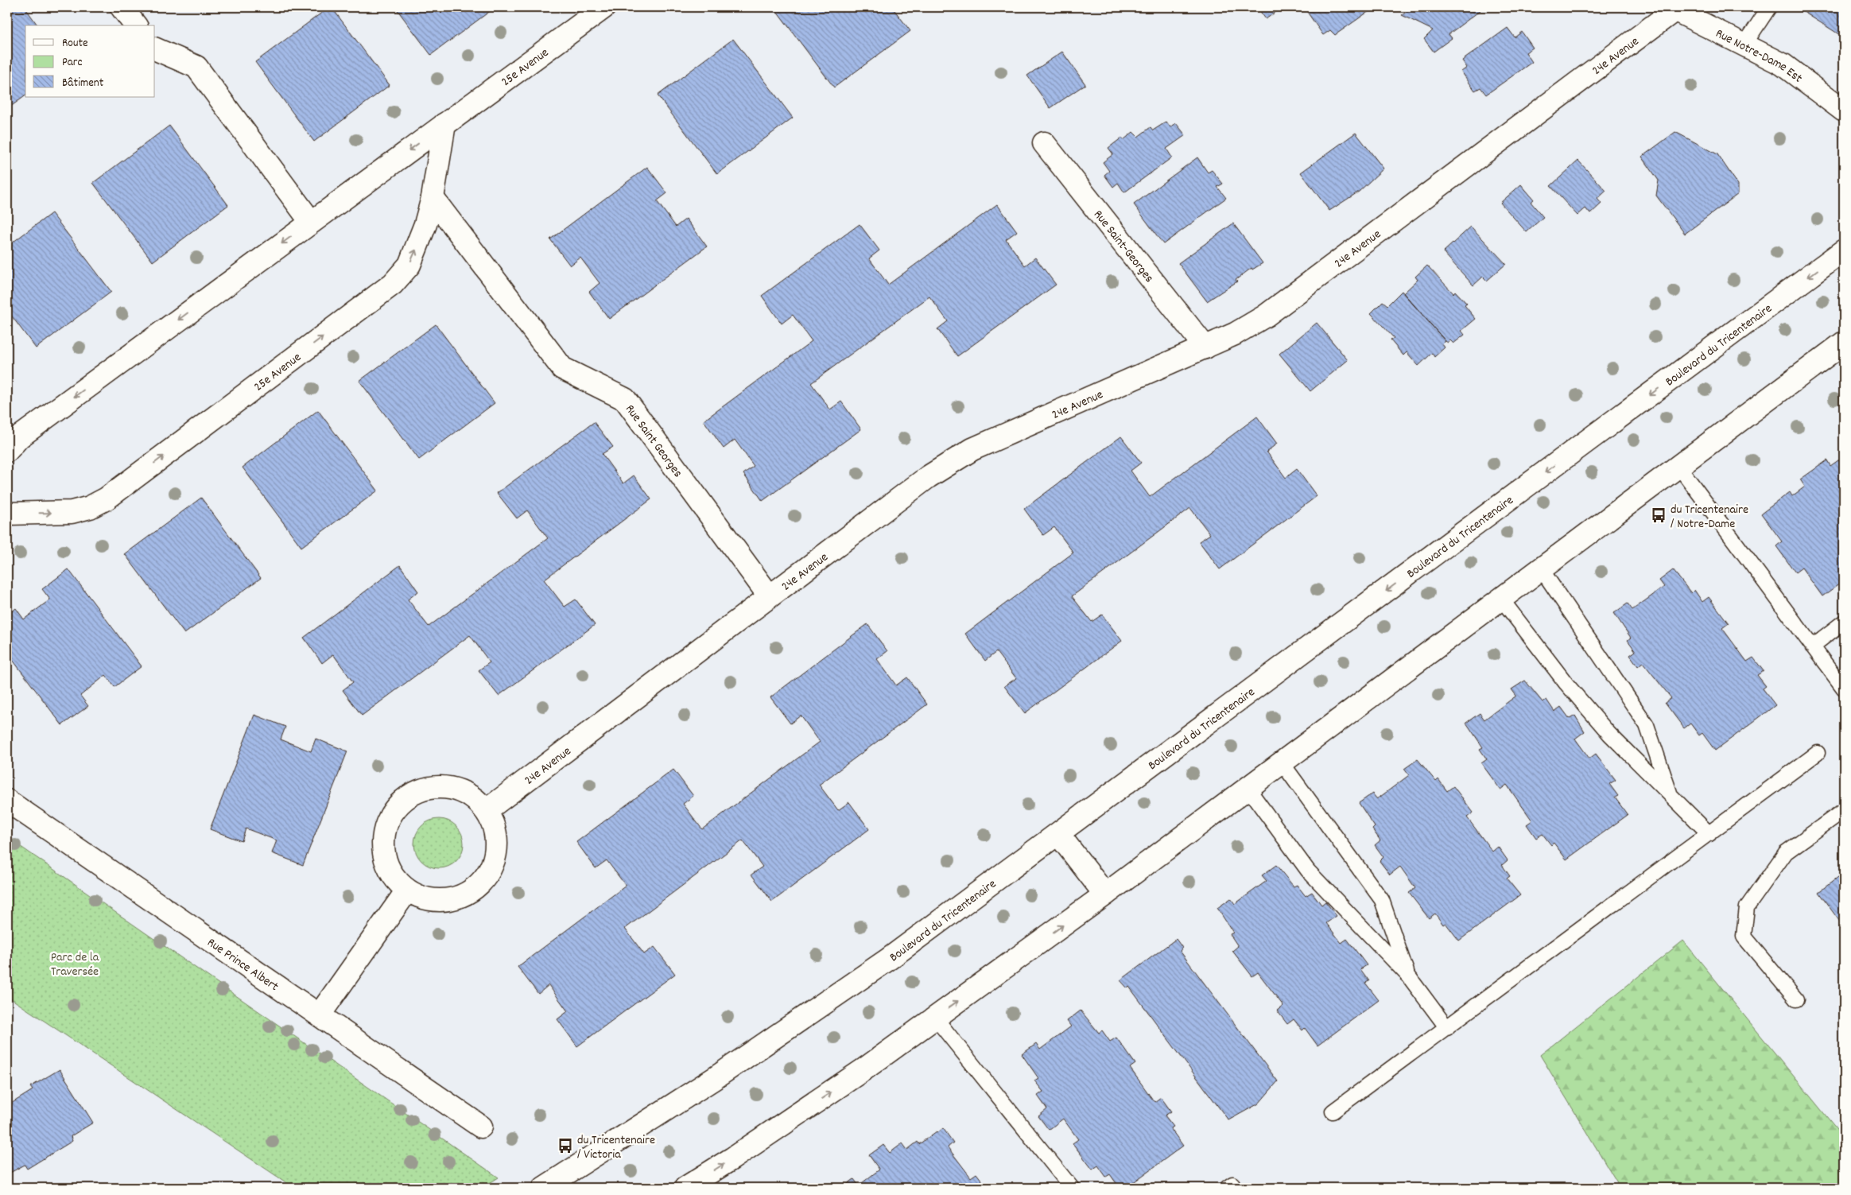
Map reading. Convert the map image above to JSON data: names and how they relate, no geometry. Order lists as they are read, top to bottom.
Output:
{
  "streets": {
    "street": [
      "24e Avenue",
      "Rue Notre-Dame Est",
      "25e Avenue",
      "Rue Saint-Georges",
      "Boulevard du Tricentenaire",
      "Rue Saint Georges",
      "Rue Prince Albert"
    ]
  },
  "crossings": [
    ["24e Avenue", "Rue Notre-Dame Est"],
    ["24e Avenue", "Rue Saint-Georges"],
    ["24e Avenue", "Rue Saint Georges"],
    ["25e Avenue", "Rue Saint Georges"]
  ],
  "parks": ["Parc de la Traversée"],
  "places": {
    "bus stop": ["du Tricentenaire / Notre-Dame", "du Tricentenaire / Victoria"]
  },
  "legend": ["Route", "Parc", "Bâtiment"]
}
